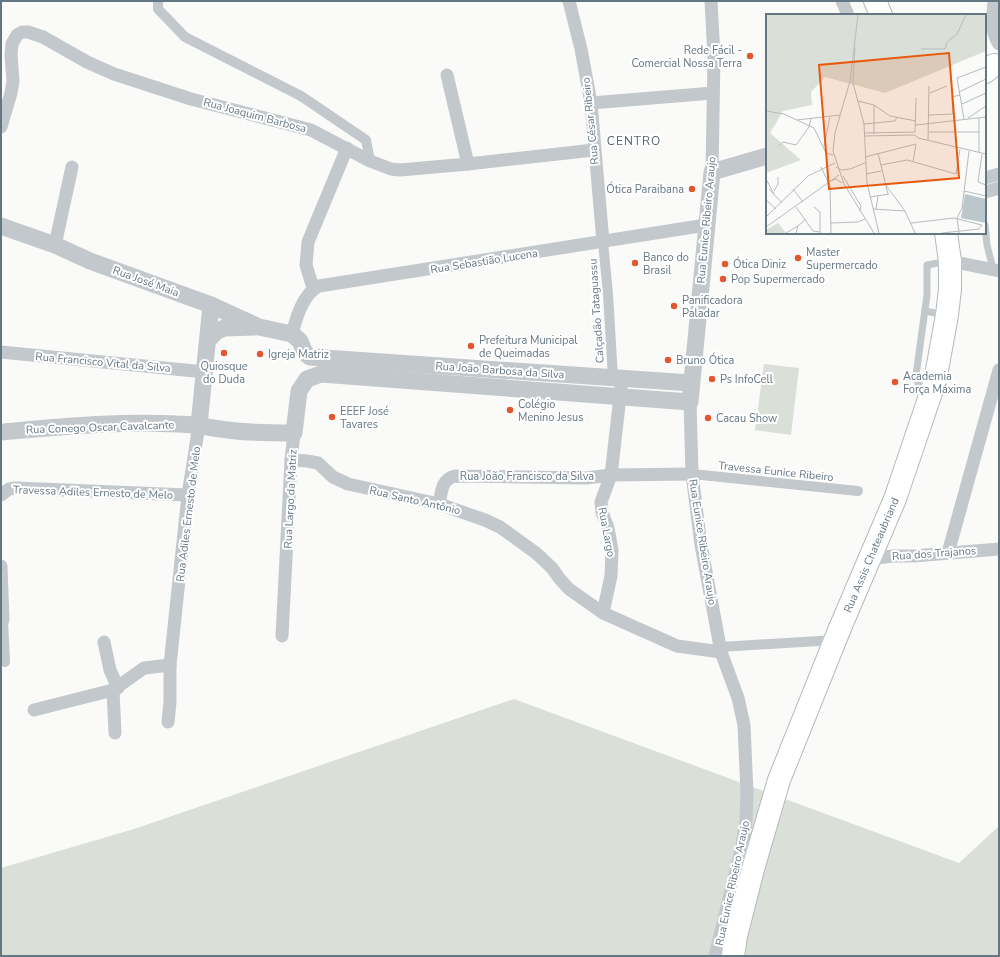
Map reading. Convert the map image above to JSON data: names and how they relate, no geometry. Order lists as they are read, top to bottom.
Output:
{
  "streets": {
    "highway": ["Rua Assis Chateaubriand"],
    "street": [
      "Rua Joaquim Barbosa",
      "Rua César Ribeiro",
      "Rua Eunice Ribeiro Araujo",
      "Rua Sebastião Lucena",
      "Rua José Maia",
      "Calçadão Tataguassu",
      "Rua Francisco Vital da Silva",
      "Rua João Barbosa da Silva",
      "Rua Conego Oscar Cavalcante",
      "Travessa Eunice Ribeiro",
      "Rua João Francisco da Silva",
      "Travessa Adiles Ernesto de Melo",
      "Rua Largo da Matriz",
      "Rua Santo Antônio",
      "Rua Adiles Ernesto de Melo",
      "Rua Largo",
      "Rua dos Trajanos"
    ]
  },
  "crossings": [
    ["Rua Joaquim Barbosa", "Rua César Ribeiro"],
    ["Rua César Ribeiro", "Rua Sebastião Lucena"],
    ["Rua César Ribeiro", "Calçadão Tataguassu"],
    ["Rua Eunice Ribeiro Araujo", "Rua Sebastião Lucena"],
    ["Rua Eunice Ribeiro Araujo", "Rua João Barbosa da Silva"],
    ["Rua Eunice Ribeiro Araujo", "Travessa Eunice Ribeiro"],
    ["Rua Eunice Ribeiro Araujo", "Rua João Francisco da Silva"],
    ["Rua Eunice Ribeiro Araujo", "Rua Santo Antônio"],
    ["Rua Sebastião Lucena", "Calçadão Tataguassu"],
    ["Rua José Maia", "Rua João Barbosa da Silva"],
    ["Rua José Maia", "Rua Adiles Ernesto de Melo"],
    ["Calçadão Tataguassu", "Rua João Barbosa da Silva"],
    ["Calçadão Tataguassu", "Rua Largo"],
    ["Rua Francisco Vital da Silva", "Rua Adiles Ernesto de Melo"],
    ["Rua João Barbosa da Silva", "Rua Largo da Matriz"],
    ["Rua João Barbosa da Silva", "Rua Largo"],
    ["Rua Conego Oscar Cavalcante", "Rua Largo da Matriz"],
    ["Rua Conego Oscar Cavalcante", "Rua Adiles Ernesto de Melo"],
    ["Travessa Eunice Ribeiro", "Rua João Francisco da Silva"],
    ["Rua João Francisco da Silva", "Rua Santo Antônio"],
    ["Rua João Francisco da Silva", "Rua Largo"],
    ["Travessa Adiles Ernesto de Melo", "Rua Adiles Ernesto de Melo"],
    ["Rua Largo da Matriz", "Rua Santo Antônio"],
    ["Rua Santo Antônio", "Rua Largo"],
    ["Rua dos Trajanos", "Rua Assis Chateaubriand"]
  ],
  "districts": ["CENTRO"],
  "places": [
    "Rede Fácil - Comercial Nossa Terra",
    "Ótica Paraibana",
    "Master Supermercado",
    "Banco do Brasil",
    "Ótica Diniz",
    "Pop Supermercado",
    "Panificadora Paladar",
    "Prefeitura Municipal de Queimadas",
    "Quiosque do Duda",
    "Igreja Matriz",
    "Bruno Ótica",
    "Ps InfoCell",
    "Academia Força Máxima",
    "Colégio Menino Jesus",
    "EEEF José Tavares",
    "Cacau Show"
  ]
}
